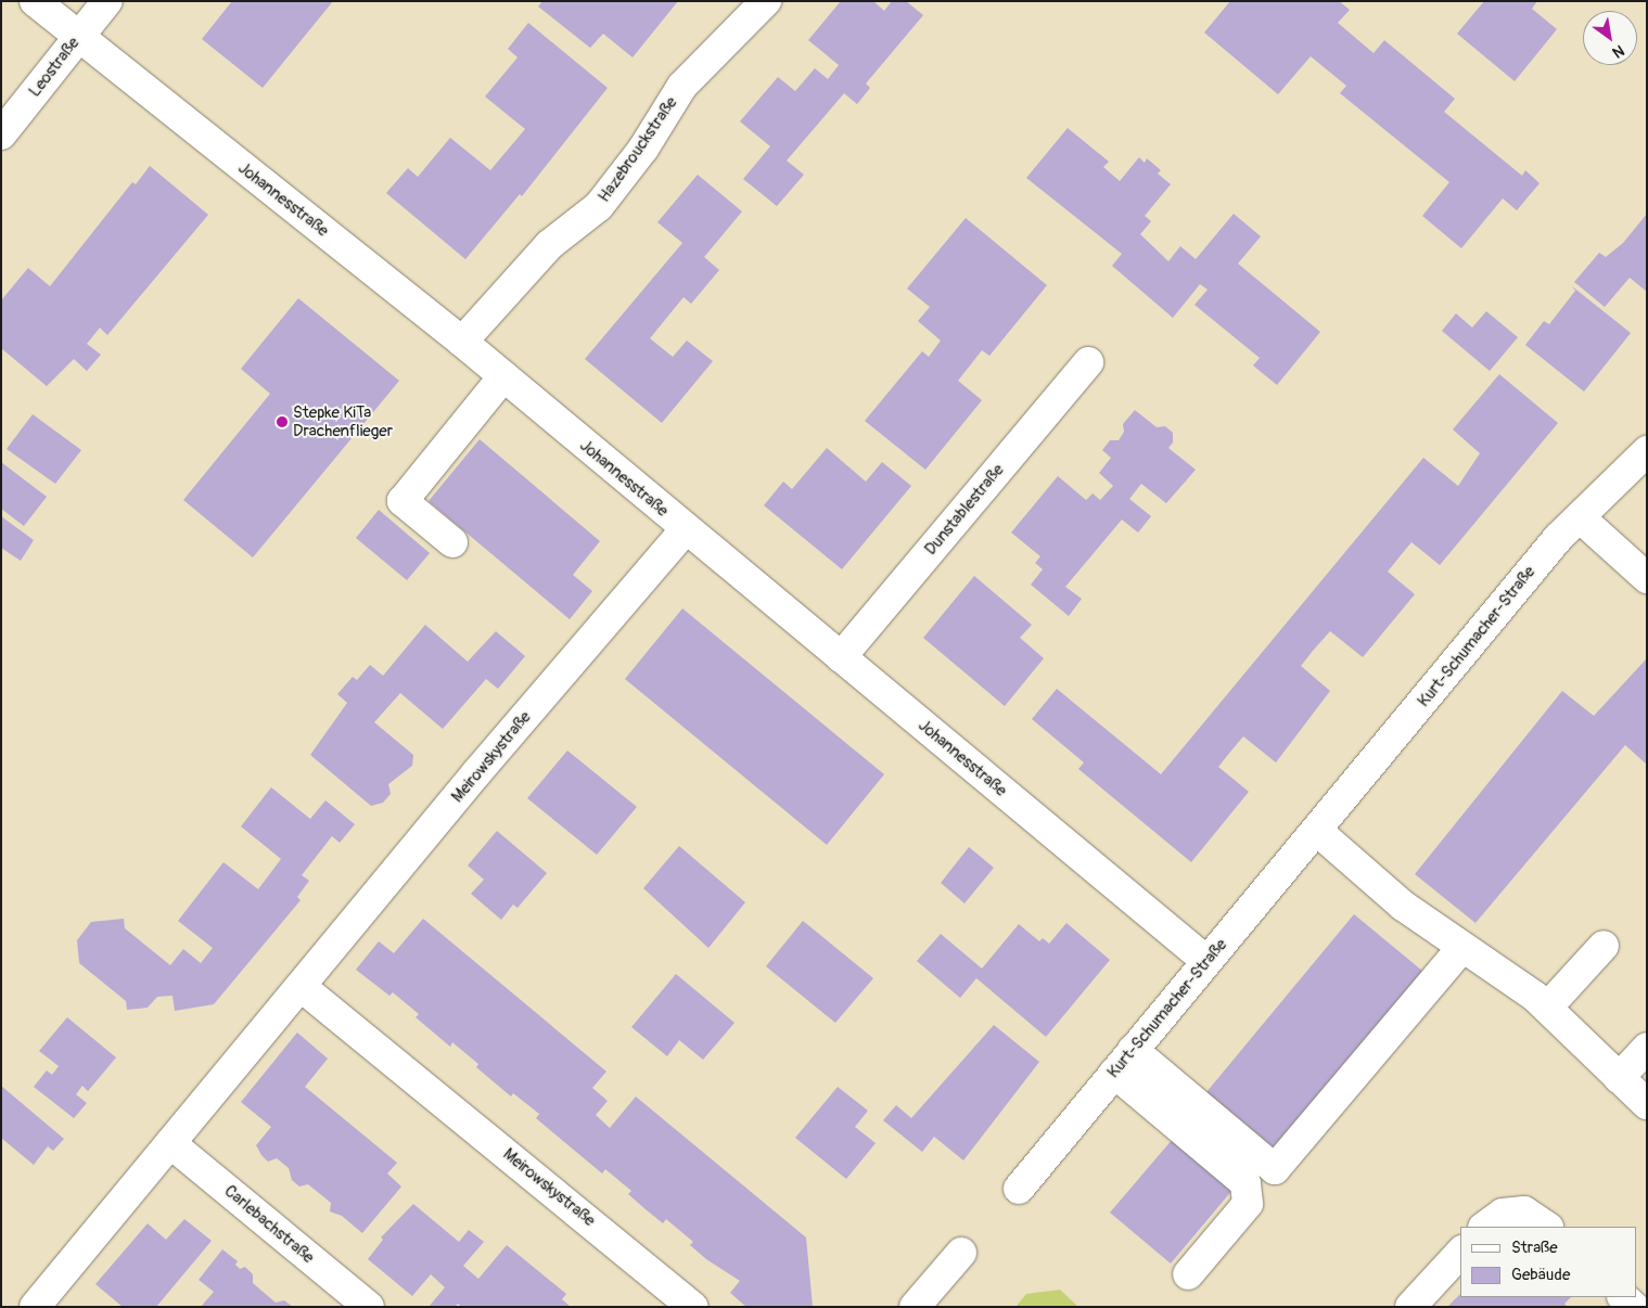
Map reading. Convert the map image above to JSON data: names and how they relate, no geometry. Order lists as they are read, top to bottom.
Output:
{
  "streets": {
    "street": [
      "Leostraße",
      "Hazebrouckstraße",
      "Johannesstraße",
      "Dunstablestraße",
      "Kurt-Schumacher-Straße",
      "Meirowskystraße",
      "Carlebachstraße"
    ]
  },
  "crossings": [
    ["Leostraße", "Johannesstraße"],
    ["Hazebrouckstraße", "Johannesstraße"],
    ["Johannesstraße", "Dunstablestraße"],
    ["Johannesstraße", "Kurt-Schumacher-Straße"],
    ["Johannesstraße", "Meirowskystraße"],
    ["Meirowskystraße", "Carlebachstraße"]
  ],
  "places": ["Stepke KiTa Drachenflieger"],
  "legend": ["Straße", "Gebäude"],
  "north": "bottom right"
}
